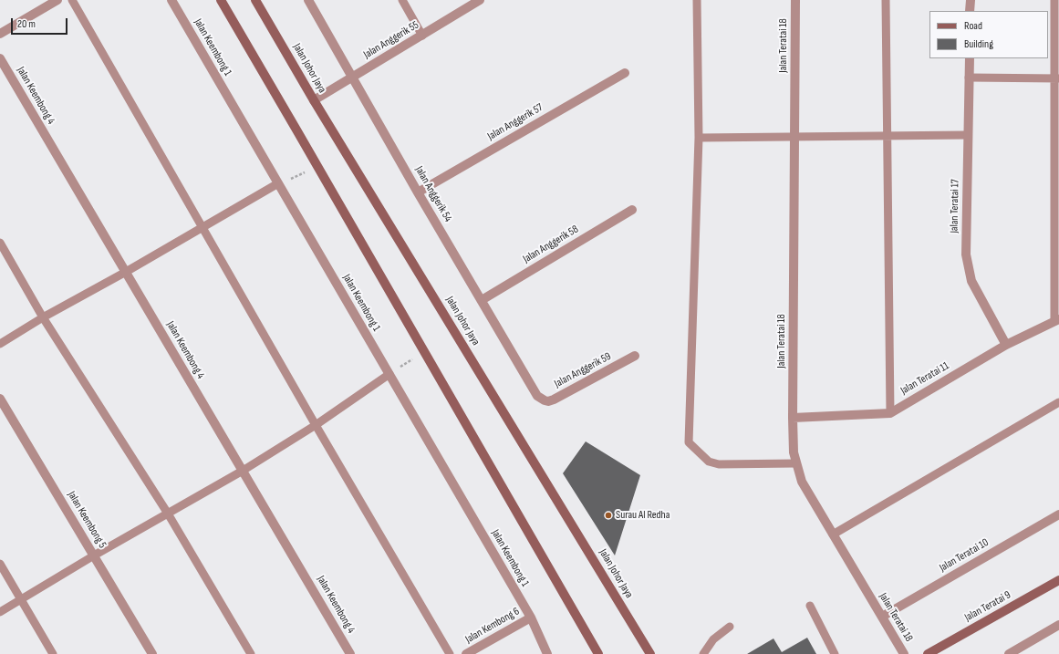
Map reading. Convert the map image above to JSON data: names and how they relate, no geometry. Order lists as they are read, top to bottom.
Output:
{
  "streets": {
    "main road": ["Jalan Johor Jaya", "Jalan Teratai 9"],
    "street": [
      "Jalan Anggerik 55",
      "Jalan Teratai 18",
      "Jalan Keembong 1",
      "Jalan Keembong 4",
      "Jalan Anggerik 57",
      "Jalan Anggerik 54",
      "Jalan Teratai 17",
      "Jalan Anggerik 58",
      "Jalan Anggerik 59",
      "Jalan Teratai 11",
      "Jalan Keembong 5",
      "Jalan Teratai 10",
      "Jalan Kembong 6"
    ]
  },
  "crossings": [
    ["Jalan Anggerik 55", "Jalan Johor Jaya"],
    ["Jalan Anggerik 55", "Jalan Anggerik 54"],
    ["Jalan Teratai 18", "Jalan Teratai 11"],
    ["Jalan Teratai 18", "Jalan Teratai 10"],
    ["Jalan Keembong 1", "Jalan Kembong 6"],
    ["Jalan Anggerik 57", "Jalan Anggerik 54"],
    ["Jalan Anggerik 54", "Jalan Anggerik 58"],
    ["Jalan Anggerik 54", "Jalan Anggerik 59"],
    ["Jalan Teratai 17", "Jalan Teratai 11"]
  ],
  "places": ["Surau Al Redha"],
  "legend": ["Road", "Building"],
  "scale_bar": "20 m"
}
